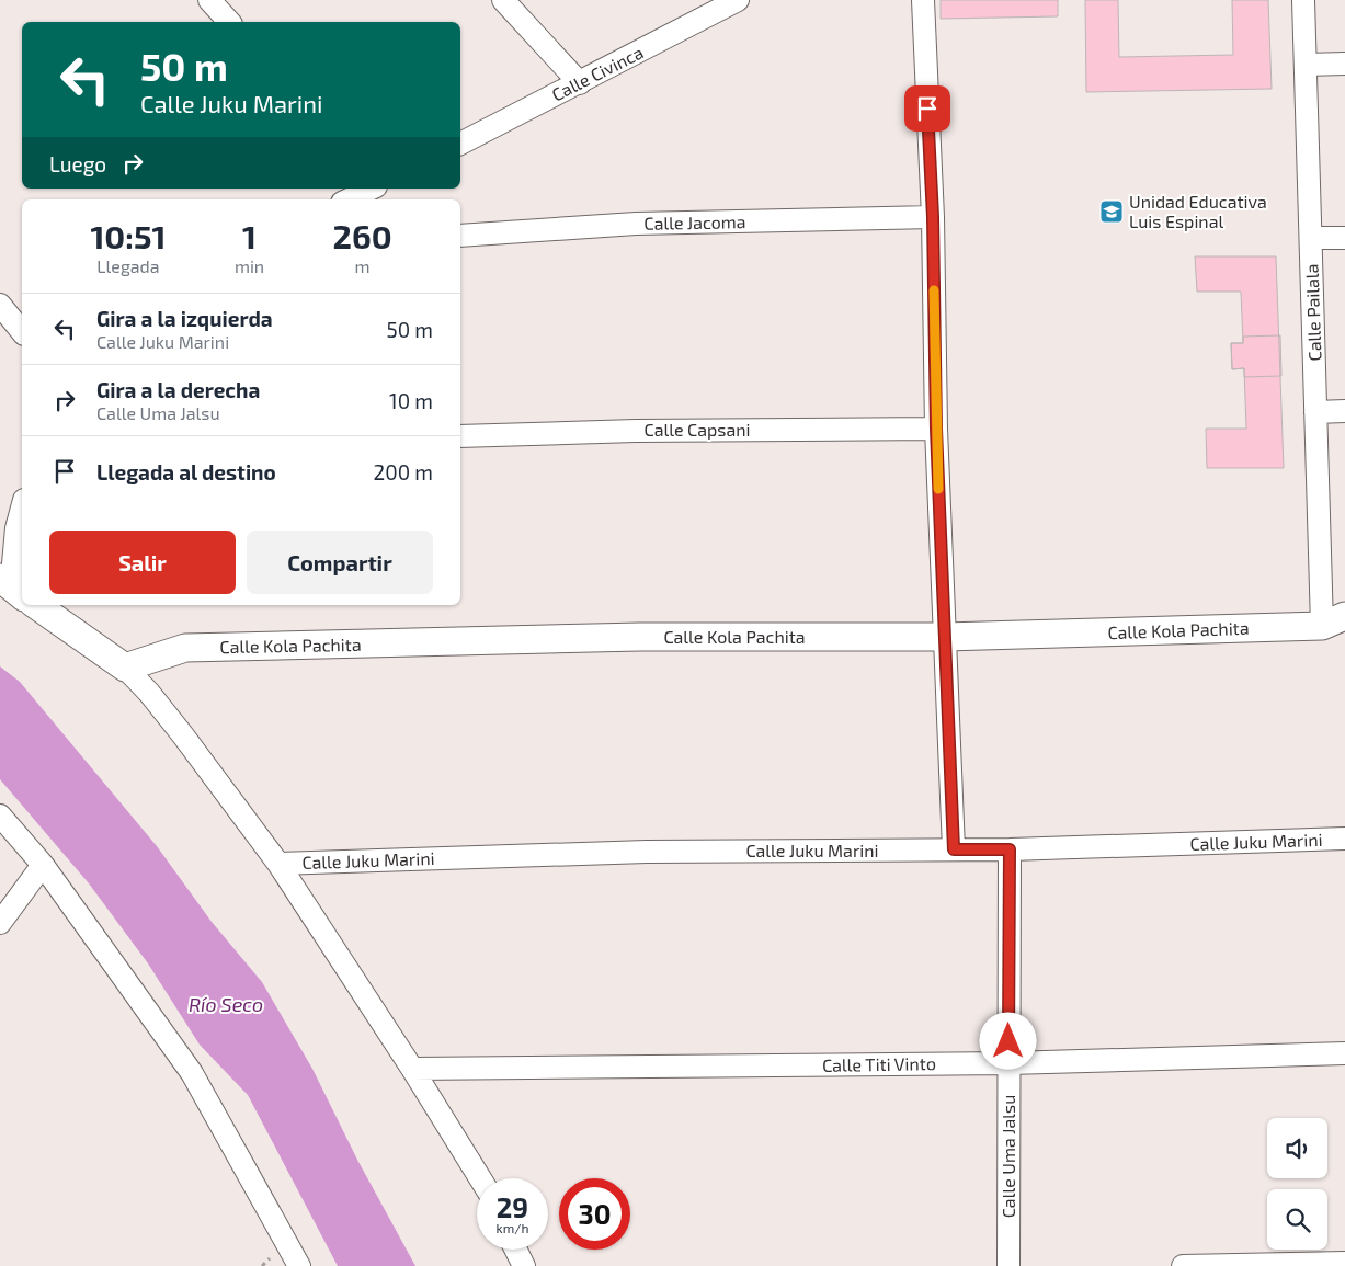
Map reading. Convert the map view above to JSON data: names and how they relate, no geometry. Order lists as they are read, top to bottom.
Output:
{
  "streets": {
    "street": [
      "Calle Civinca",
      "Calle Jacoma",
      "Calle Pailala",
      "Calle Capsani",
      "Calle Kola Pachita",
      "Calle Juku Marini",
      "Calle Titi Vinto",
      "Calle Uma Jalsu"
    ]
  },
  "crossings": [
    ["Calle Pailala", "Calle Kola Pachita"],
    ["Calle Juku Marini", "Calle Uma Jalsu"],
    ["Calle Titi Vinto", "Calle Uma Jalsu"]
  ],
  "water": ["Río Seco"],
  "places": {
    "school or university": ["Unidad Educativa Luis Espinal"]
  },
  "page": {
    "turn": ["50 m", "Calle Juku Marini"],
    "then": "Luego",
    "eta": [
      "10:51",
      "Llegada",
      "1",
      "min",
      "260",
      "m"
    ],
    "list": [
      {
        "name": "Gira a la izquierda",
        "note": "Calle Juku Marini",
        "value": "50 m"
      },
      {
        "name": "Gira a la derecha",
        "note": "Calle Uma Jalsu",
        "value": "10 m"
      },
      {
        "name": "Llegada al destino",
        "value": "200 m"
      }
    ],
    "buttons": ["Salir", "Compartir"],
    "speed": "29 km/h",
    "limit": "30"
  }
}
